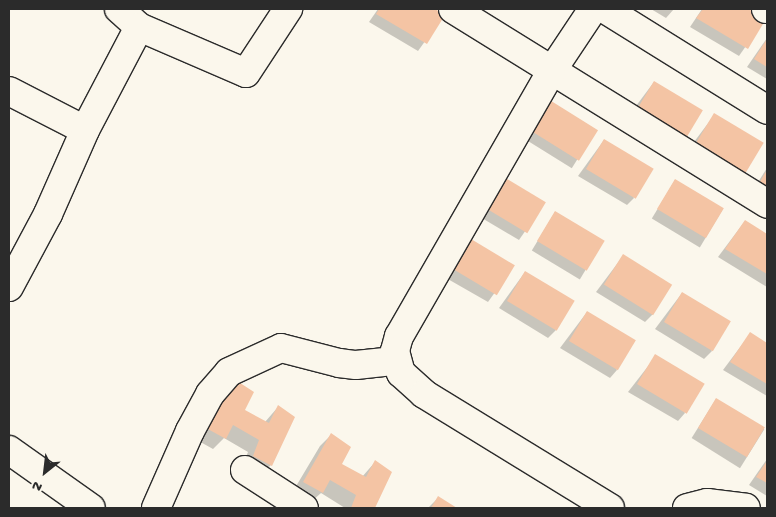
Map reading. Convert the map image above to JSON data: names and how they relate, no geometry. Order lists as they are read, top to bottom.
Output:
{
  "north": "bottom left"
}
